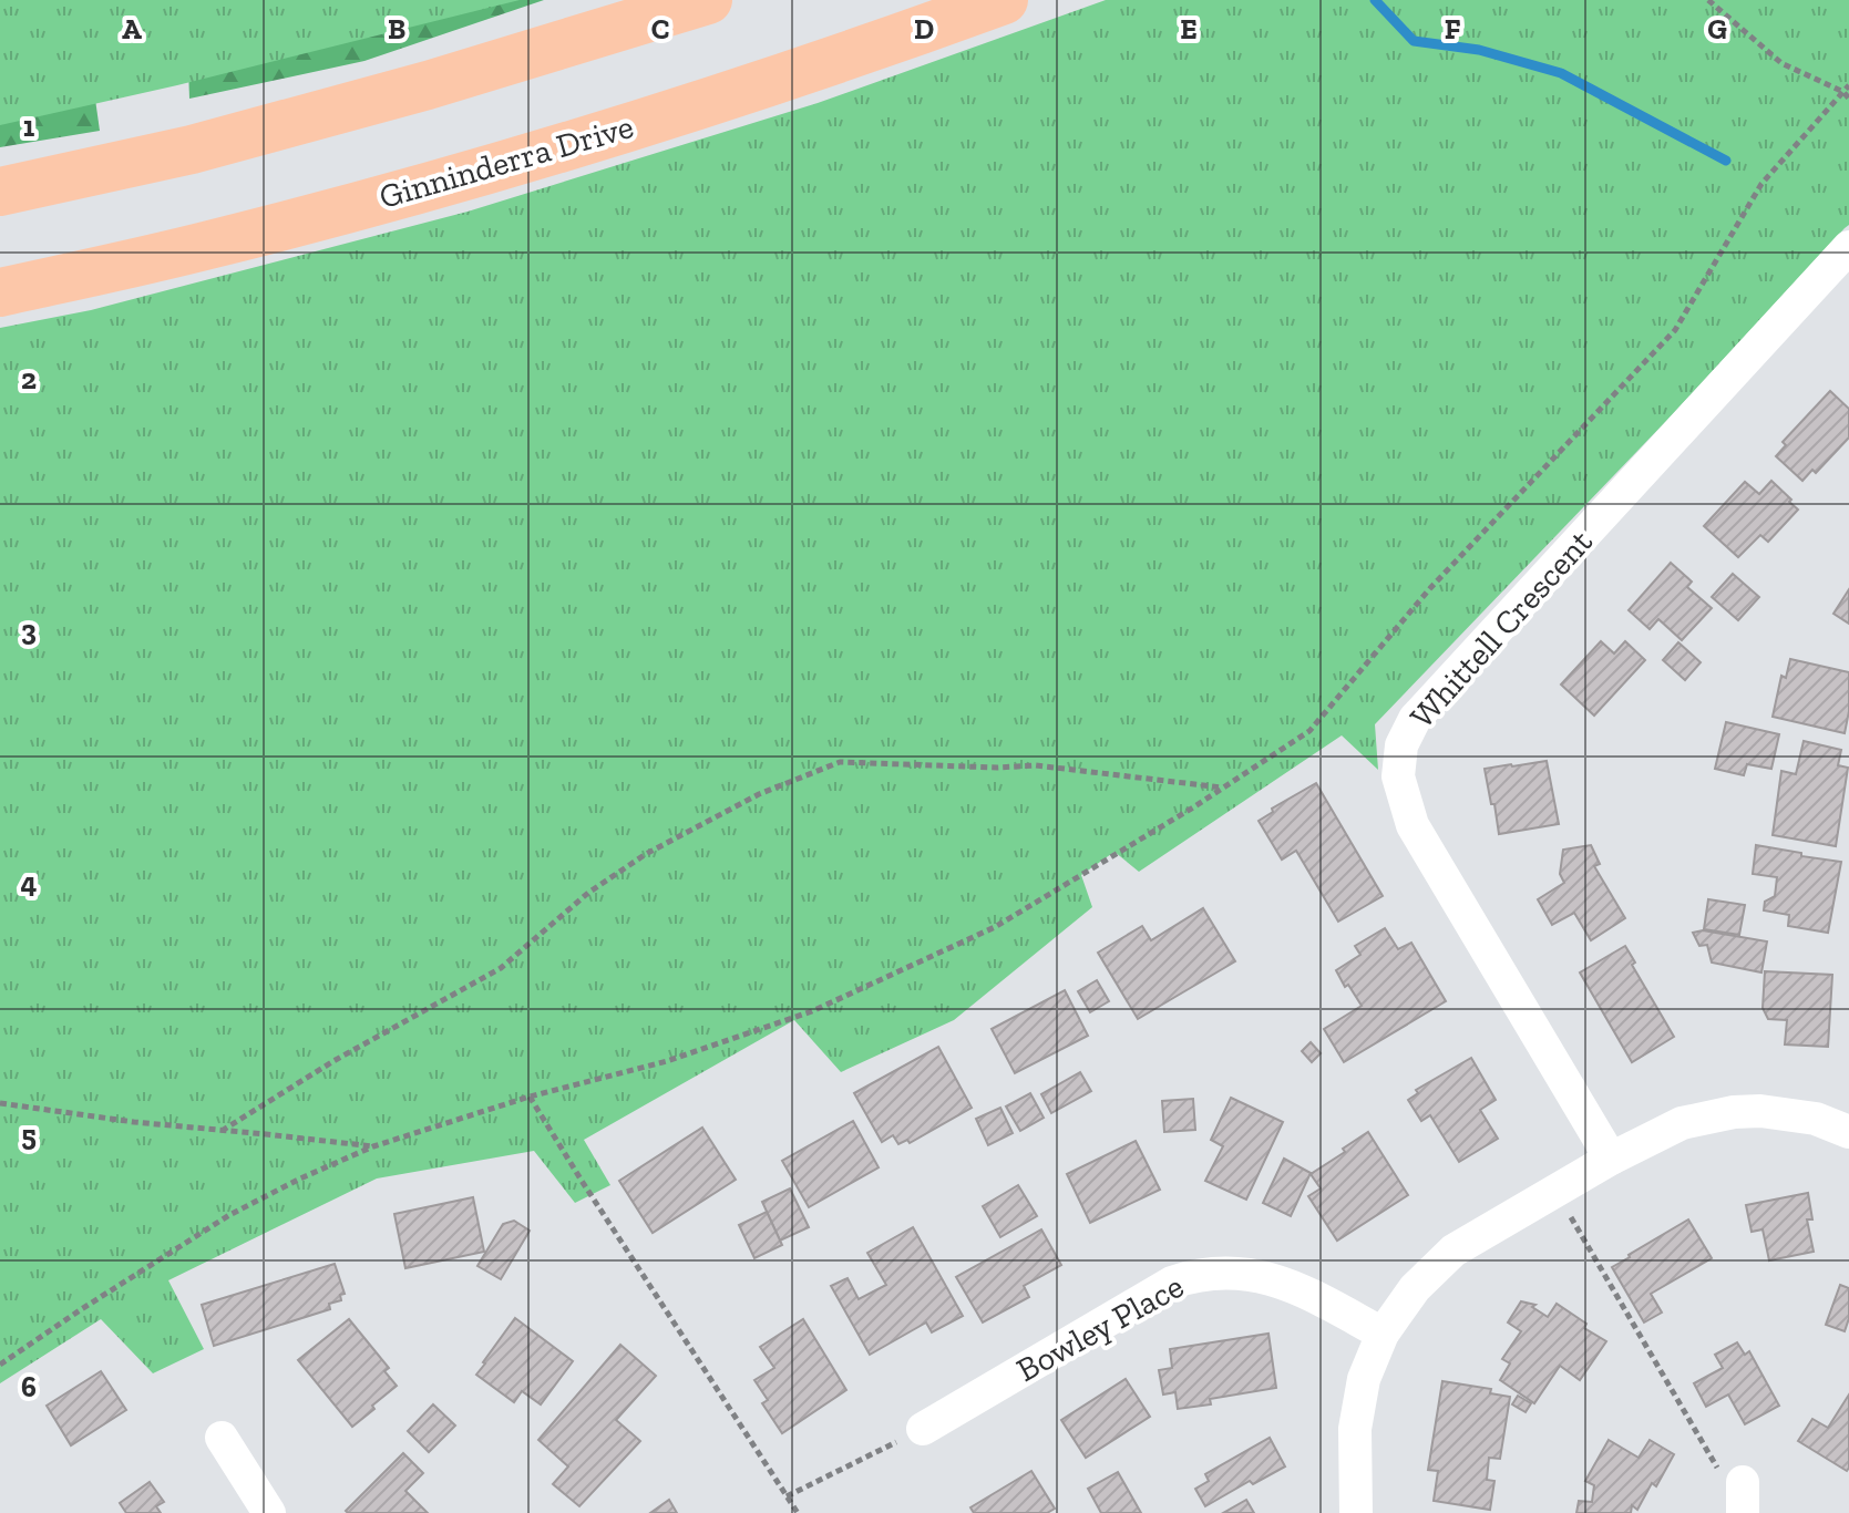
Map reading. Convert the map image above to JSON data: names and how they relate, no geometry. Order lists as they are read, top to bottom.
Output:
{
  "streets": {
    "main road": ["Ginninderra Drive"],
    "street": ["Whittell Crescent", "Bowley Place"]
  },
  "grid": {
    "columns": [
      "A",
      "B",
      "C",
      "D",
      "E",
      "F",
      "G"
    ],
    "rows": [
      "1",
      "2",
      "3",
      "4",
      "5",
      "6"
    ]
  }
}
